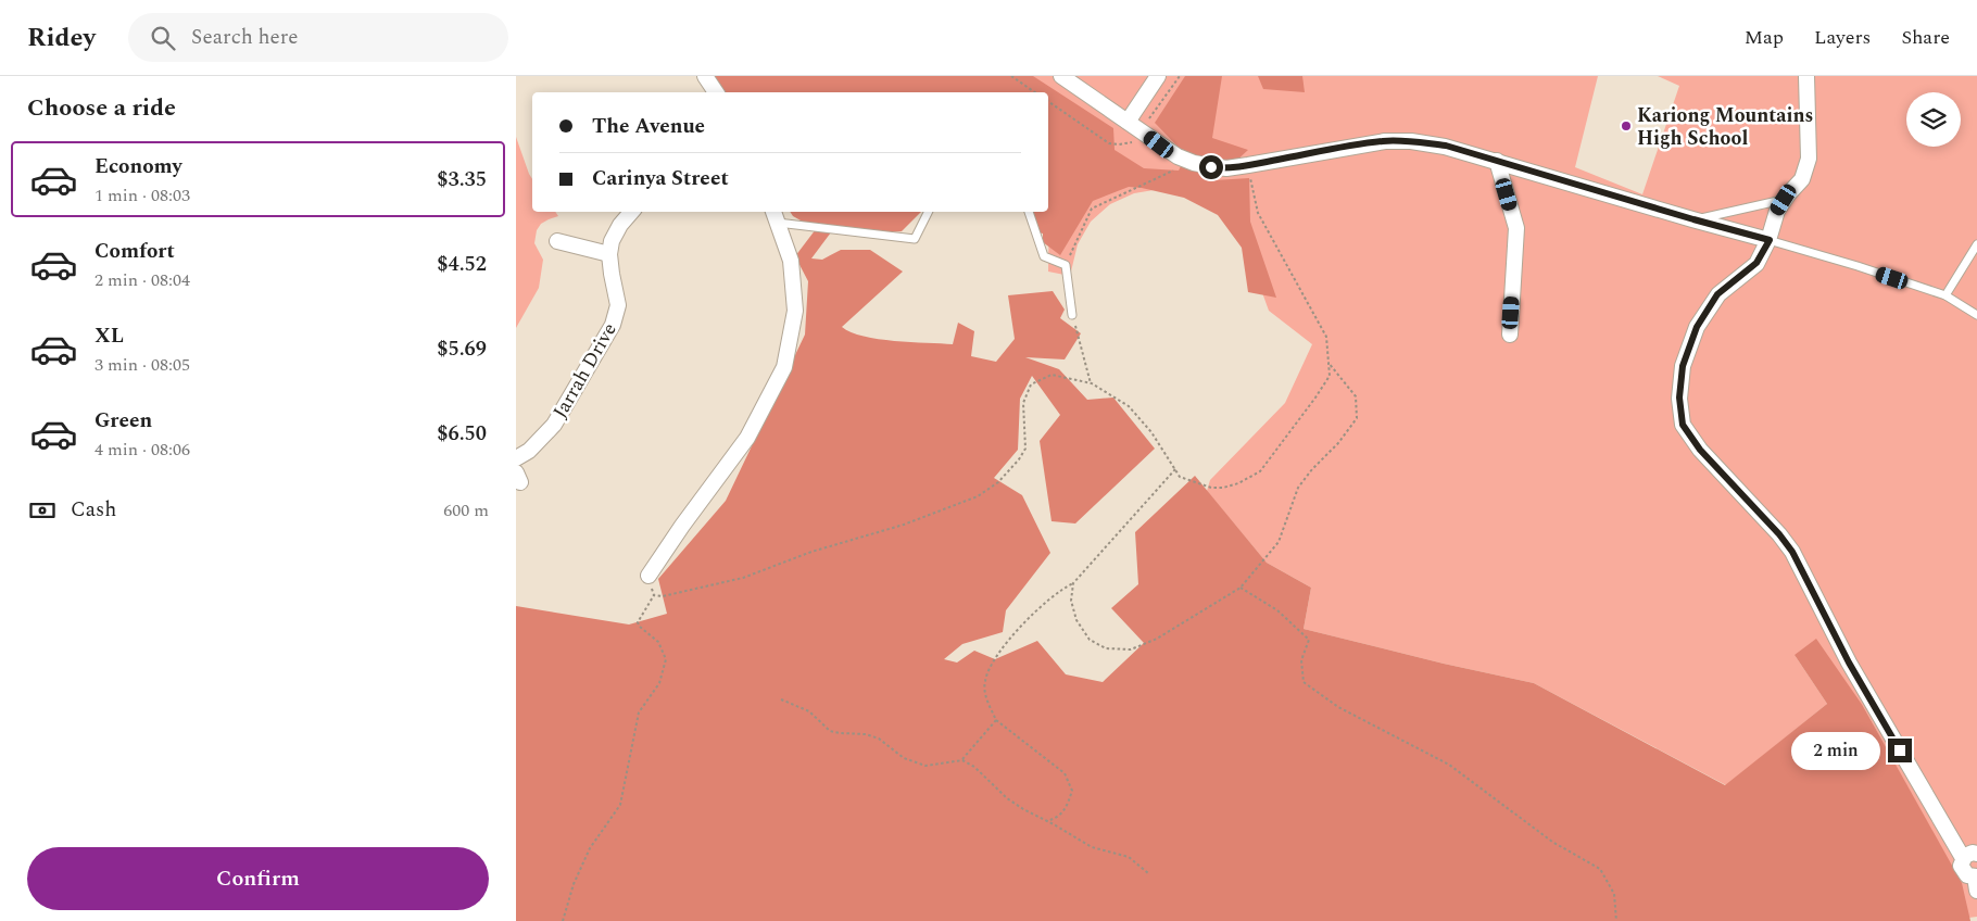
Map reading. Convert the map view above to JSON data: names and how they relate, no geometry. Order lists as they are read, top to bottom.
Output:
{
  "streets": {
    "street": ["Jarrah Drive"]
  },
  "places": ["Kariong Mountains High School"],
  "page": {
    "header": "Ridey",
    "search": "Search here",
    "nav": ["Map", "Layers", "Share"],
    "heading": "Choose a ride",
    "banner": ["The Avenue", "Carinya Street"],
    "list": [
      {
        "name": "Economy",
        "note": "1 min · 08:03",
        "value": "$3.35"
      },
      {
        "name": "Comfort",
        "note": "2 min · 08:04",
        "value": "$4.52"
      },
      {
        "name": "XL",
        "note": "3 min · 08:05",
        "value": "$5.69"
      },
      {
        "name": "Green",
        "note": "4 min · 08:06",
        "value": "$6.50"
      }
    ],
    "pay": ["Cash", "600 m"],
    "bubble": "2 min",
    "buttons": "Confirm"
  }
}
